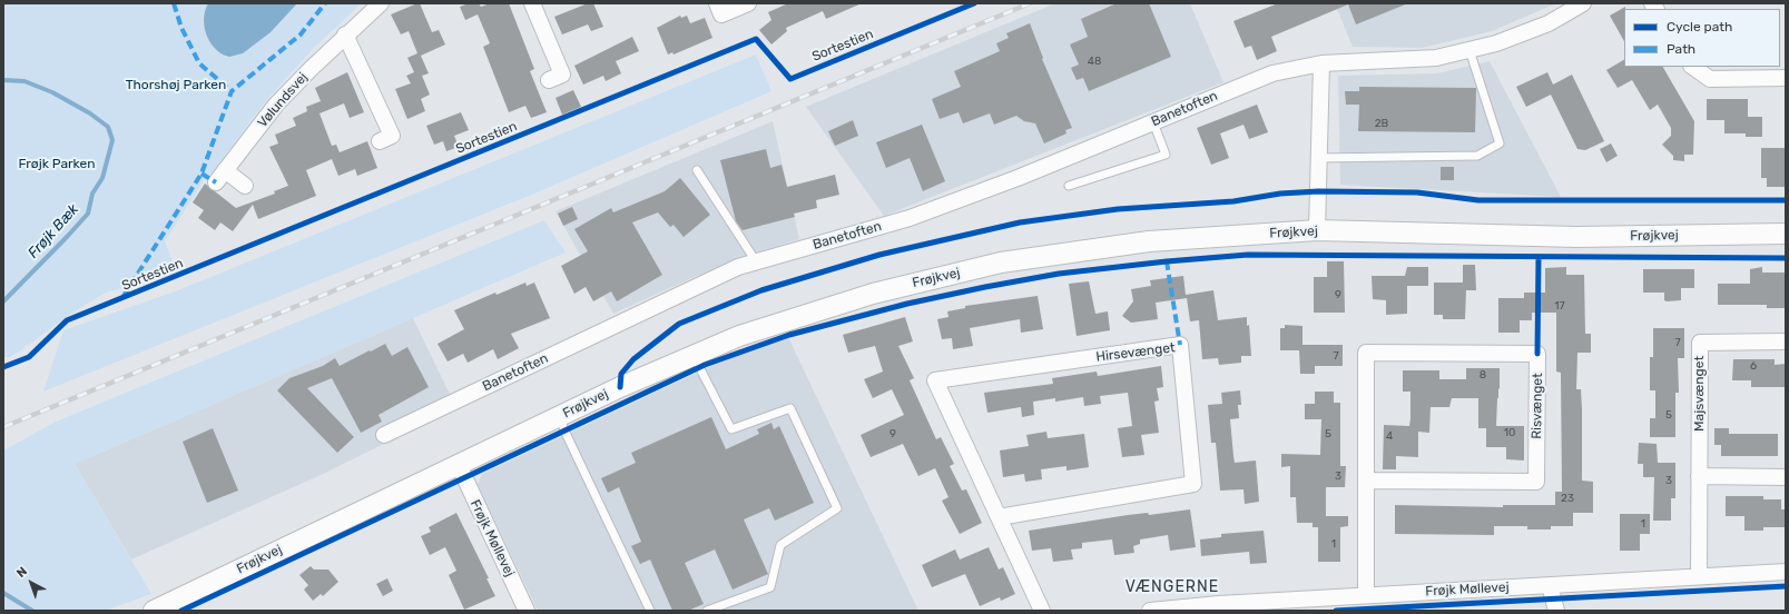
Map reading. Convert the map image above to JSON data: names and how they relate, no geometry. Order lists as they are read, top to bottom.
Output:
{
  "streets": {
    "street": [
      "Vølundsvej",
      "Banetoften",
      "Frøjkvej",
      "Hirsevænget",
      "Majsvænget",
      "Risvænget",
      "Frøjk Møllevej"
    ],
    "cycle path": ["Sortestien"]
  },
  "crossings": [
    ["Frøjkvej", "Frøjk Møllevej"],
    ["Majsvænget", "Frøjk Møllevej"],
    ["Risvænget", "Frøjk Møllevej"]
  ],
  "districts": ["VÆNGERNE"],
  "water": ["Frøjk Bæk"],
  "parks": ["Thorshøj Parken", "Frøjk Parken"],
  "house_numbers": [
    "48",
    "2B",
    "9",
    "17",
    "7",
    "7",
    "6",
    "8",
    "5",
    "10",
    "9",
    "5",
    "4",
    "3",
    "3",
    "23",
    "1",
    "1"
  ],
  "legend": ["Cycle path", "Path"],
  "north": "top left"
}
